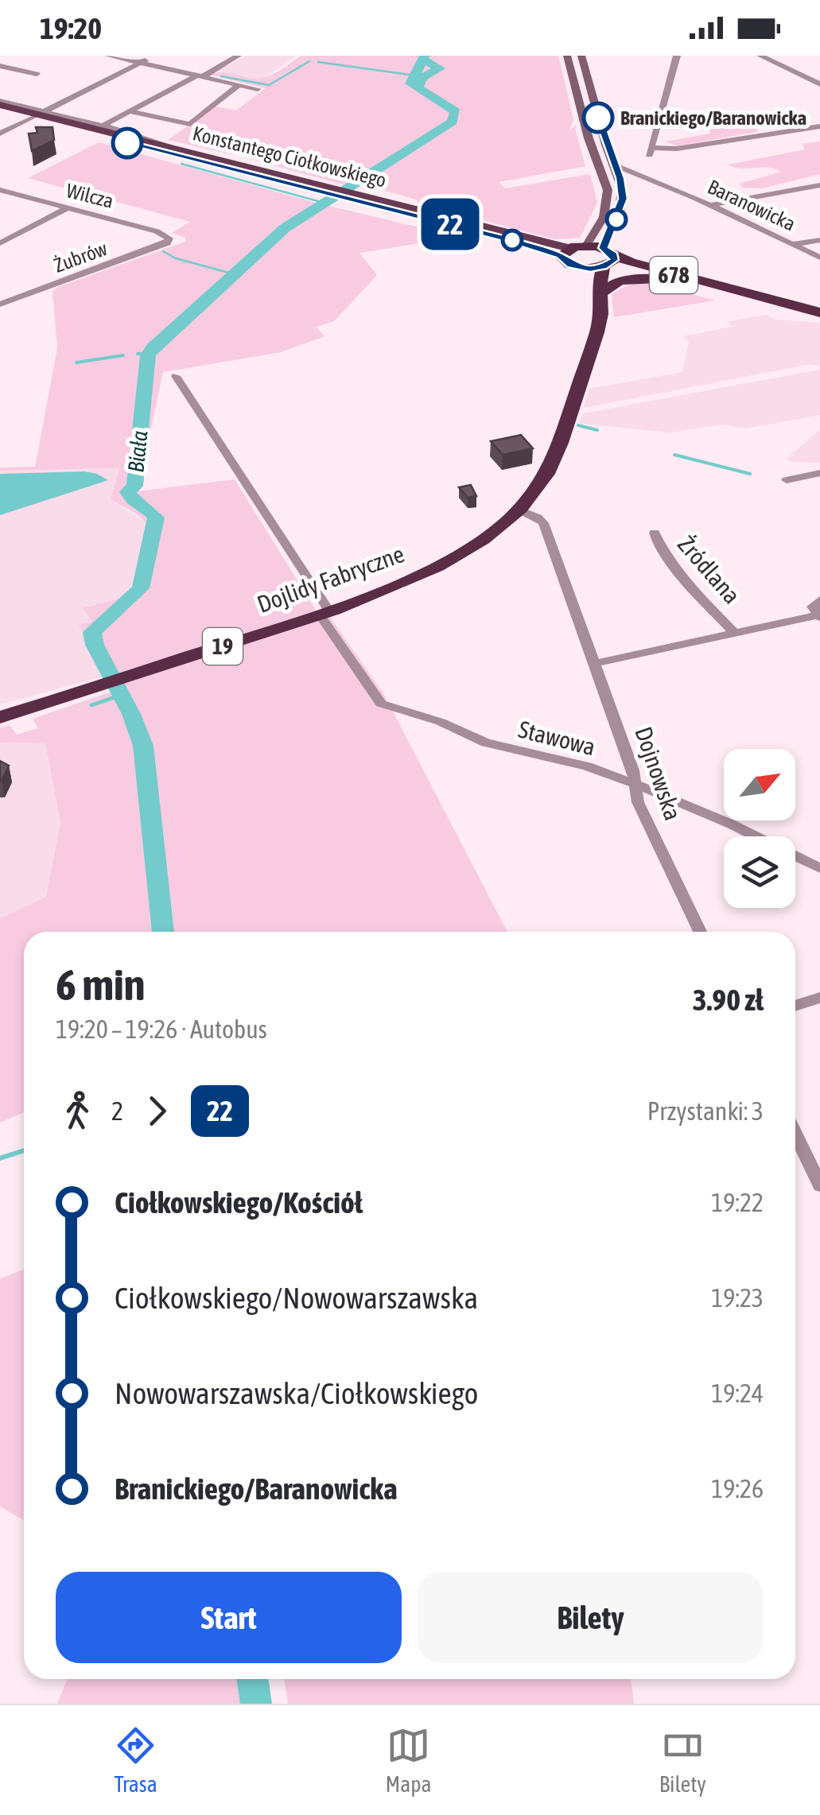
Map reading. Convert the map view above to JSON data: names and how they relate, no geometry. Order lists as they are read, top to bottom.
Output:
{
  "streets": {
    "highway": ["678", "Dojlidy Fabryczne", "19"],
    "main road": ["Konstantego Ciołkowskiego"],
    "street": [
      "Wilcza",
      "Baranowicka",
      "Żubrów",
      "Źródlana",
      "Stawowa",
      "Dojnowska"
    ]
  },
  "crossings": [
    ["Wilcza", "Żubrów"],
    ["Baranowicka", "19"],
    ["678", "19"],
    ["Dojlidy Fabryczne", "19"],
    ["Dojlidy Fabryczne", "Stawowa"],
    ["Dojlidy Fabryczne", "Dojnowska"],
    ["Stawowa", "Dojnowska"]
  ],
  "water": ["Biała"],
  "places": ["Branickiego/Baranowicka"],
  "lines": ["bus line 22"],
  "north": "top right",
  "page": {
    "status": "19:20",
    "on_map": "22",
    "heading": ["6 min", "19:20 – 19:26 · Autobus", "3.90 zł"],
    "legs": ["2", "22", "Przystanki: 3"],
    "list": [
      {
        "name": "Ciołkowskiego/Kościół",
        "value": "19:22"
      },
      {
        "name": "Ciołkowskiego/Nowowarszawska",
        "value": "19:23"
      },
      {
        "name": "Nowowarszawska/Ciołkowskiego",
        "value": "19:24"
      },
      {
        "name": "Branickiego/Baranowicka",
        "value": "19:26"
      }
    ],
    "buttons": ["Start", "Bilety"],
    "tabs": ["Trasa", "Mapa", "Bilety"]
  }
}
